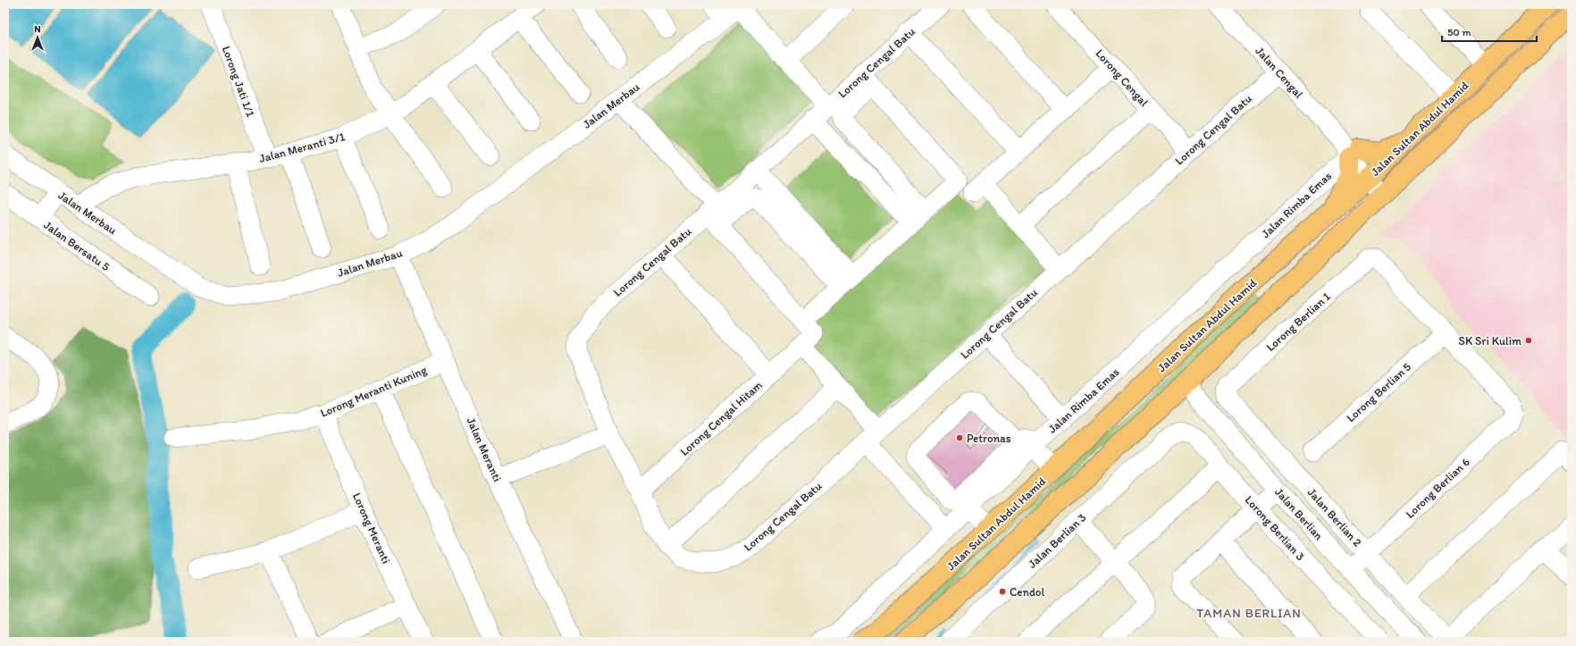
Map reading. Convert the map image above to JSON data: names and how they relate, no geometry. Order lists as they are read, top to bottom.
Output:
{
  "streets": {
    "main road": ["Jalan Sultan Abdul Hamid"],
    "street": [
      "Lorong Cengal Batu",
      "Jalan Cengal",
      "Lorong Cengal",
      "Lorong Jati 1/1",
      "Jalan Merbau",
      "Jalan Meranti 3/1",
      "Jalan Rimba Emas",
      "Jalan Bersatu 5",
      "Lorong Berlian 1",
      "Lorong Meranti Kuning",
      "Lorong Berlian 5",
      "Lorong Cengal Hitam",
      "Jalan Meranti",
      "Lorong Berlian 6",
      "Jalan Berlian",
      "Jalan Berlian 2",
      "Lorong Meranti",
      "Lorong Berlian 3",
      "Jalan Berlian 3"
    ]
  },
  "crossings": [
    ["Lorong Cengal Batu", "Jalan Cengal"],
    ["Lorong Cengal Batu", "Lorong Cengal"],
    ["Lorong Cengal Batu", "Lorong Cengal Hitam"],
    ["Jalan Cengal", "Jalan Sultan Abdul Hamid"],
    ["Jalan Cengal", "Jalan Rimba Emas"],
    ["Lorong Jati 1/1", "Jalan Meranti 3/1"],
    ["Jalan Merbau", "Jalan Meranti 3/1"],
    ["Jalan Merbau", "Jalan Meranti"],
    ["Jalan Sultan Abdul Hamid", "Jalan Berlian"],
    ["Lorong Berlian 1", "Lorong Berlian 5"],
    ["Lorong Berlian 1", "Lorong Berlian 6"],
    ["Lorong Berlian 1", "Jalan Berlian 2"],
    ["Lorong Meranti Kuning", "Jalan Meranti"],
    ["Lorong Meranti Kuning", "Lorong Meranti"],
    ["Lorong Berlian 5", "Lorong Berlian 6"],
    ["Lorong Berlian 6", "Jalan Berlian"],
    ["Lorong Berlian 6", "Jalan Berlian 2"],
    ["Lorong Berlian 3", "Jalan Berlian 3"]
  ],
  "districts": ["TAMAN BERLIAN"],
  "places": ["SK Sri Kulim", "Petronas", "Cendol"],
  "scale_bar": "50 m",
  "north": "top"
}
